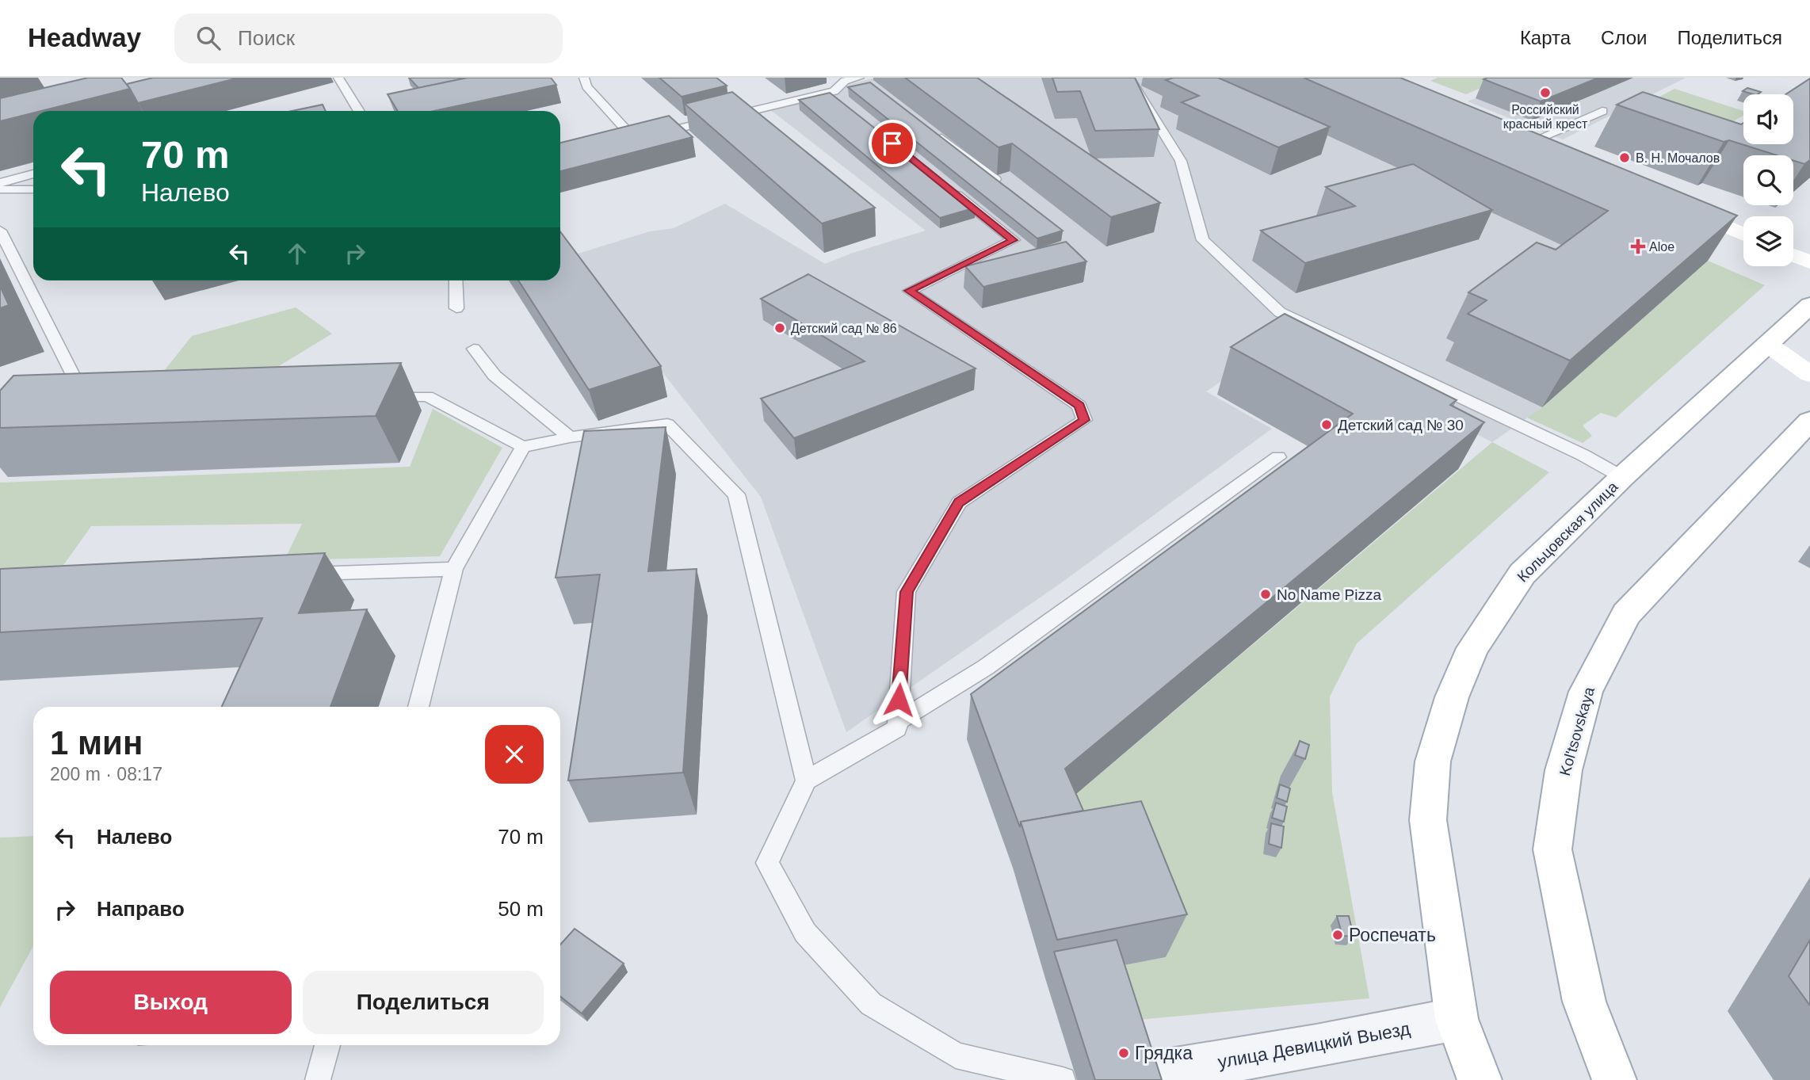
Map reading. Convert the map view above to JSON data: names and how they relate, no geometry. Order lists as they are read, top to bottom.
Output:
{
  "streets": {
    "main road": ["Кольцовская улица", "Kol'tsovskaya"],
    "street": ["улица Девицкий Выезд"]
  },
  "crossings": [
    ["Кольцовская улица", "улица Девицкий Выезд"]
  ],
  "places": {
    "other": [
      "Российский красный крест",
      "В. Н. Мочалов",
      "Детский сад № 86",
      "Детский сад № 30",
      "No Name Pizza",
      "Роспечать",
      "Грядка"
    ],
    "health": ["Aloe"]
  },
  "page": {
    "header": "Headway",
    "search": "Поиск",
    "nav": ["Карта", "Слои", "Поделиться"],
    "turn": ["70 m", "Налево"],
    "heading": ["1 мин", "200 m · 08:17"],
    "list": [
      {
        "name": "Налево",
        "value": "70 m"
      },
      {
        "name": "Направо",
        "value": "50 m"
      }
    ],
    "buttons": ["Выход", "Поделиться"]
  }
}
